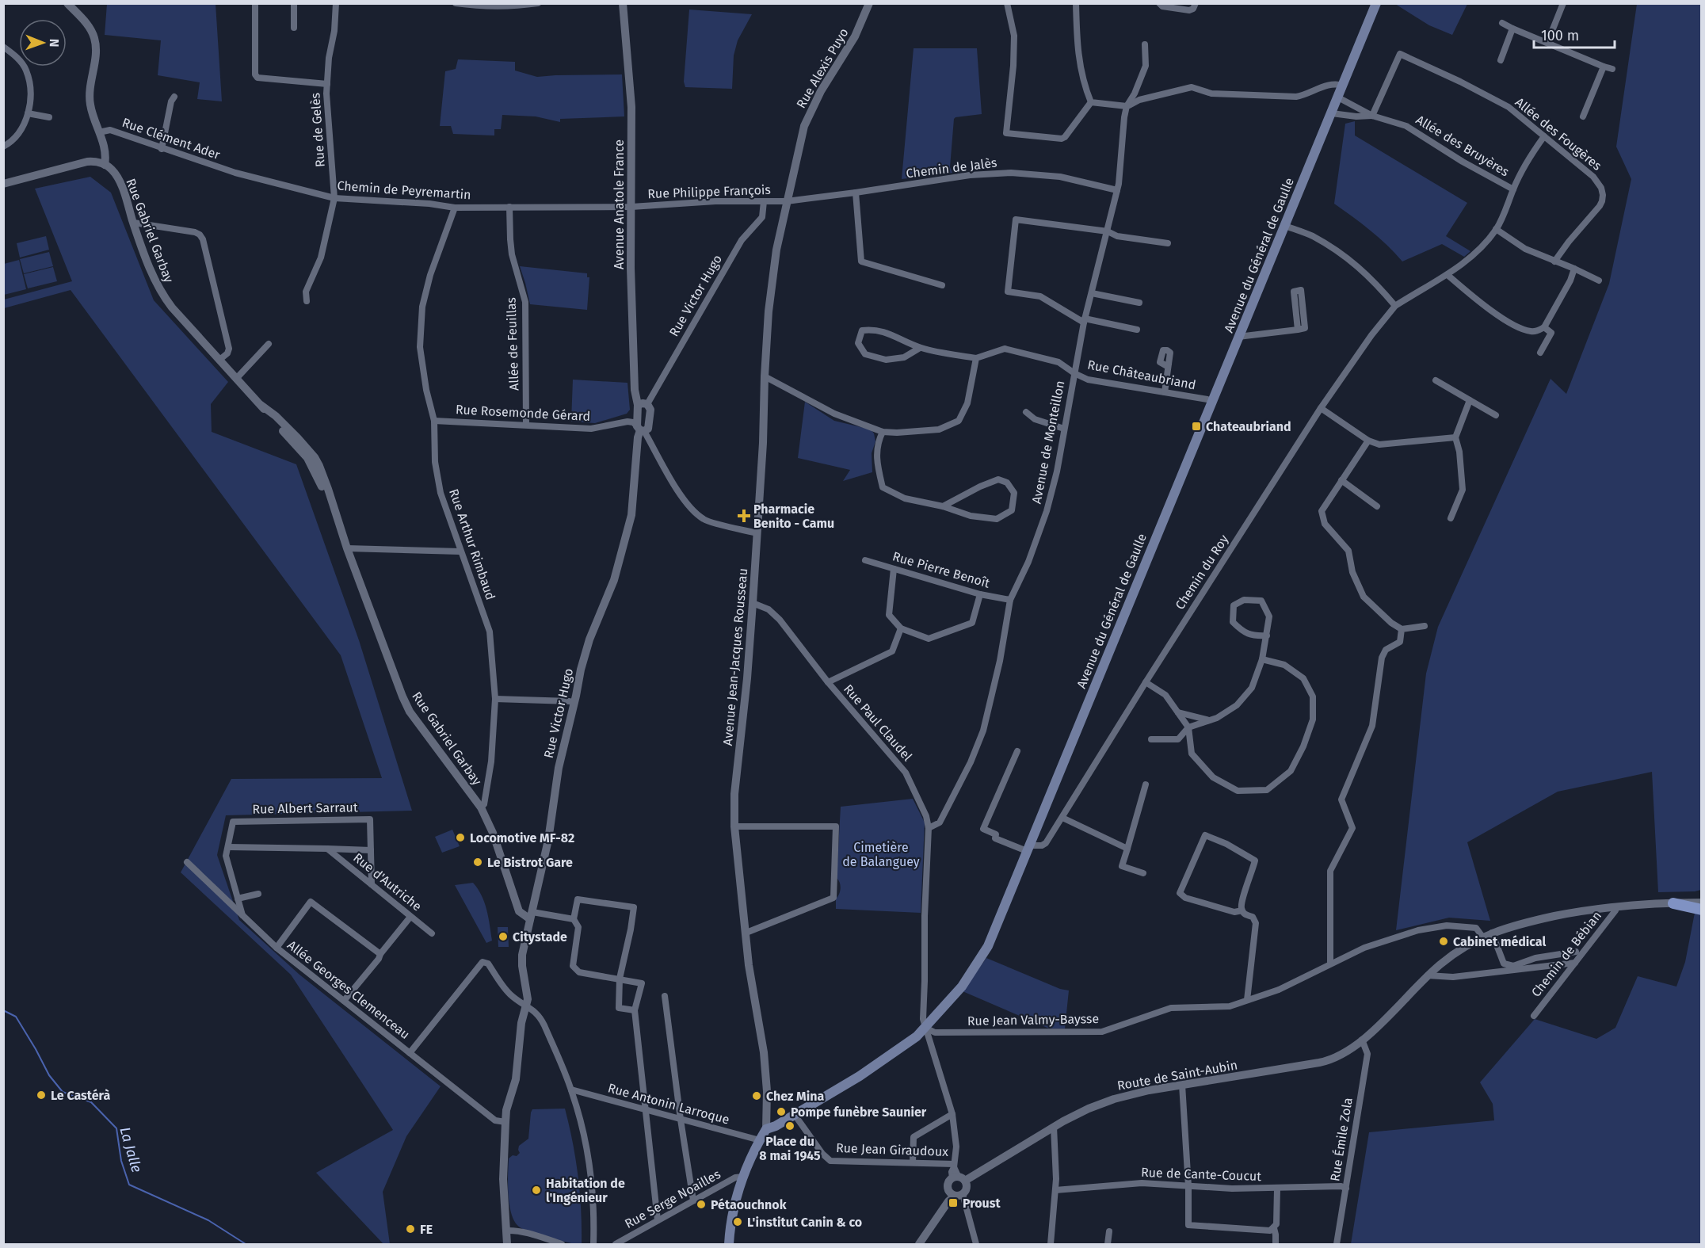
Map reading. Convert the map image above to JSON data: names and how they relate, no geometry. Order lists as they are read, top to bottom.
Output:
{
  "streets": {
    "main road": ["Avenue du Général de Gaulle"],
    "street": [
      "Rue Alexis Puyo",
      "Rue de Gelès",
      "Allée des Fougères",
      "Rue Clément Ader",
      "Allée des Bruyères",
      "Chemin de Jalès",
      "Chemin de Peyremartin",
      "Rue Philippe François",
      "Avenue Anatole France",
      "Rue Gabriel Garbay",
      "Rue Victor Hugo",
      "Allée de Feuillas",
      "Rue Châteaubriand",
      "Rue Rosemonde Gérard",
      "Avenue de Monteillon",
      "Rue Arthur Rimbaud",
      "Rue Pierre Benoît",
      "Chemin du Roy",
      "Avenue Jean-Jacques Rousseau",
      "Rue Paul Claudel",
      "Rue Albert Sarraut",
      "Rue d'Autriche",
      "Chemin de Bébian",
      "Allée Georges Clemenceau",
      "Rue Jean Valmy-Baysse",
      "Route de Saint-Aubin",
      "Rue Antonin Larroque",
      "Rue Émile Zola",
      "Rue Jean Giraudoux",
      "Rue de Cante-Coucut",
      "Rue Serge Noailles"
    ]
  },
  "crossings": [
    ["Rue Alexis Puyo", "Chemin de Jalès"],
    ["Rue Alexis Puyo", "Rue Philippe François"],
    ["Rue Alexis Puyo", "Avenue Jean-Jacques Rousseau"],
    ["Rue de Gelès", "Chemin de Peyremartin"],
    ["Allée des Fougères", "Allée des Bruyères"],
    ["Allée des Fougères", "Chemin du Roy"],
    ["Rue Clément Ader", "Chemin de Peyremartin"],
    ["Allée des Bruyères", "Avenue du Général de Gaulle"],
    ["Allée des Bruyères", "Chemin du Roy"],
    ["Chemin de Jalès", "Rue Philippe François"],
    ["Chemin de Jalès", "Avenue de Monteillon"],
    ["Chemin de Jalès", "Avenue Jean-Jacques Rousseau"],
    ["Chemin de Peyremartin", "Rue Philippe François"],
    ["Chemin de Peyremartin", "Avenue Anatole France"],
    ["Chemin de Peyremartin", "Allée de Feuillas"],
    ["Chemin de Peyremartin", "Rue Arthur Rimbaud"],
    ["Rue Philippe François", "Avenue Anatole France"],
    ["Rue Philippe François", "Rue Victor Hugo"],
    ["Rue Philippe François", "Avenue Jean-Jacques Rousseau"],
    ["Avenue Anatole France", "Rue Victor Hugo"],
    ["Avenue Anatole France", "Rue Rosemonde Gérard"],
    ["Rue Gabriel Garbay", "Rue Victor Hugo"],
    ["Rue Gabriel Garbay", "Rue Arthur Rimbaud"],
    ["Avenue du Général de Gaulle", "Rue Châteaubriand"],
    ["Avenue du Général de Gaulle", "Chemin du Roy"],
    ["Avenue du Général de Gaulle", "Avenue Jean-Jacques Rousseau"],
    ["Avenue du Général de Gaulle", "Rue Paul Claudel"],
    ["Avenue du Général de Gaulle", "Rue Jean Valmy-Baysse"],
    ["Avenue du Général de Gaulle", "Rue Jean Giraudoux"],
    ["Rue Victor Hugo", "Rue Rosemonde Gérard"],
    ["Rue Victor Hugo", "Allée Georges Clemenceau"],
    ["Allée de Feuillas", "Rue Rosemonde Gérard"],
    ["Rue Châteaubriand", "Avenue de Monteillon"],
    ["Rue Rosemonde Gérard", "Rue Arthur Rimbaud"],
    ["Avenue de Monteillon", "Rue Pierre Benoît"],
    ["Avenue de Monteillon", "Rue Paul Claudel"],
    ["Avenue Jean-Jacques Rousseau", "Rue Paul Claudel"],
    ["Rue Paul Claudel", "Rue Jean Valmy-Baysse"],
    ["Rue Paul Claudel", "Rue Jean Giraudoux"],
    ["Rue Albert Sarraut", "Rue d'Autriche"],
    ["Chemin de Bébian", "Route de Saint-Aubin"],
    ["Rue Jean Valmy-Baysse", "Route de Saint-Aubin"],
    ["Route de Saint-Aubin", "Rue Émile Zola"],
    ["Rue Émile Zola", "Rue de Cante-Coucut"]
  ],
  "water": ["La Jalle"],
  "parks": ["Cimetière de Balanguey"],
  "places": {
    "transit": ["Chateaubriand", "Proust"],
    "health": ["Pharmacie Benito - Camu"],
    "other": [
      "Locomotive MF-82",
      "Le Bistrot Gare",
      "Citystade",
      "Cabinet médical",
      "Le Castérà",
      "Chez Mina",
      "Pompe funèbre Saunier",
      "Place du 8 mai 1945",
      "Habitation de l'Ingénieur",
      "Pétaouchnok",
      "L'institut Canin & co",
      "FE"
    ]
  },
  "scale_bar": "100 m",
  "north": "right"
}
